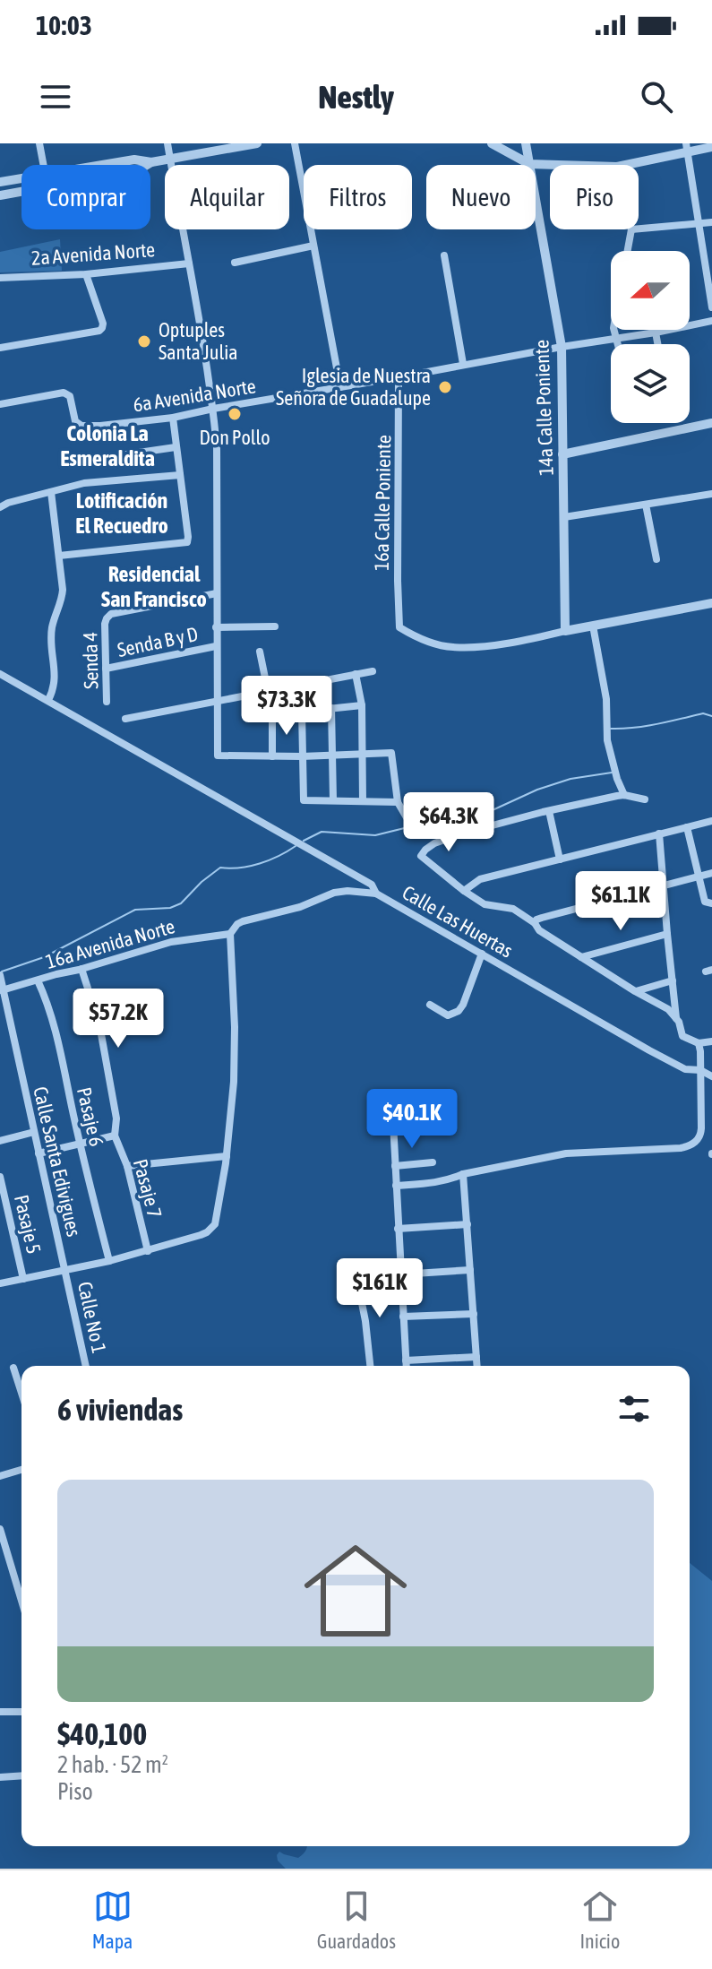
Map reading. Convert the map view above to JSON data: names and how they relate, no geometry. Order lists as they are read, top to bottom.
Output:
{
  "streets": {
    "street": [
      "2a Avenida Norte",
      "6a Avenida Norte",
      "14a Calle Poniente",
      "16a Calle Poniente",
      "Senda B y D",
      "Senda 4",
      "Calle Las Huertas",
      "16a Avenida Norte",
      "Pasaje 6",
      "Calle Santa Edivigues",
      "Pasaje 7",
      "Pasaje 5",
      "Calle No 1"
    ]
  },
  "crossings": [
    ["6a Avenida Norte", "14a Calle Poniente"],
    ["6a Avenida Norte", "16a Calle Poniente"],
    ["14a Calle Poniente", "16a Calle Poniente"],
    ["Senda B y D", "Senda 4"],
    ["Calle Las Huertas", "16a Avenida Norte"],
    ["16a Avenida Norte", "Pasaje 6"],
    ["16a Avenida Norte", "Calle Santa Edivigues"],
    ["16a Avenida Norte", "Pasaje 7"],
    ["Calle Santa Edivigues", "Calle No 1"]
  ],
  "districts": ["Colonia La Esmeraldita", "Lotificación El Recuedro", "Residencial San Francisco"],
  "places": ["Optuples Santa Julia", "Iglesia de Nuestra Señora de Guadalupe", "Don Pollo"],
  "north": "left",
  "page": {
    "status": "10:03",
    "header": "Nestly",
    "chip": [
      "Comprar",
      "Alquilar",
      "Filtros",
      "Nuevo",
      "Piso"
    ],
    "price": [
      "$73.3K",
      "$64.3K",
      "$61.1K",
      "$57.2K",
      "$40.1K",
      "$161K"
    ],
    "heading": "6 viviendas",
    "list": [
      {
        "name": "$40,100",
        "note": "2 hab. · 52 m² · Piso"
      }
    ],
    "tabs": ["Mapa", "Guardados", "Inicio"]
  }
}
